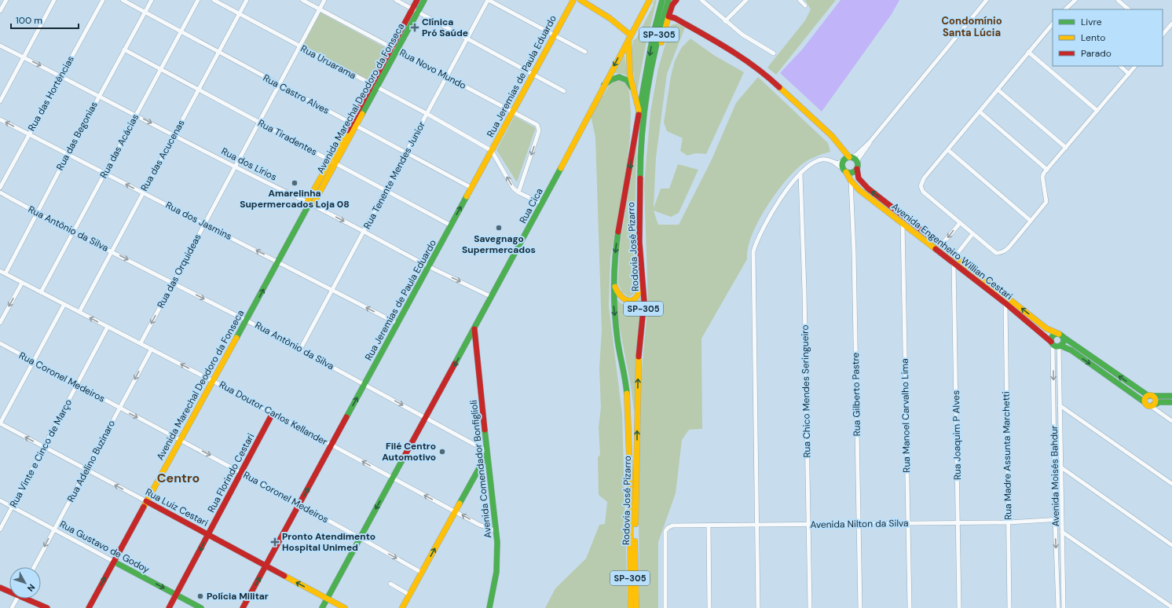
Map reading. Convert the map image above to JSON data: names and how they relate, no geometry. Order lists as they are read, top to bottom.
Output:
{
  "streets": {
    "street": [
      "SP-305",
      "Rua Uruarama",
      "Rua Novo Mundo",
      "Rua Jeremias de Paula Eduardo",
      "Rua das Hortências",
      "Rua Castro Alves",
      "Avenida Marechal Deodoro da Fonseca",
      "Rua das Begonias",
      "Rua Tiradentes",
      "Rua das Acácias",
      "Rua das Acucenas",
      "Rua dos Lírios",
      "Rua Tenente Mendes Junior",
      "Rua Cica",
      "Rua dos Jasmins",
      "Rua Antônio da Silva",
      "Rodovia José Pizarro",
      "Avenida Engenheiro Willian Cestari",
      "Rua das Orquideas",
      "Rua Coronel Medeiros",
      "Rua Chico Mendes Seringueiro",
      "Rua Gilberto Pastre",
      "Rua Doutor Carlos Kellander",
      "Rua Manoel Carvalho Lima",
      "Rua Joaquim P Alves",
      "Rua Vinte e Cinco de Março",
      "Rua Madre Assunta Marchetti",
      "Rua Adelino Buzinaro",
      "Avenida Comendador Bonfiglioli",
      "Rua Florindo Cestari",
      "Avenida Moisés Bahdur",
      "Rua Luiz Cestari",
      "Avenida Nilton da Silva",
      "Rua Gustavo de Godoy"
    ]
  },
  "crossings": [
    ["Rua Uruarama", "Rua Jeremias de Paula Eduardo"],
    ["Rua Uruarama", "Avenida Marechal Deodoro da Fonseca"],
    ["Rua Uruarama", "Rua das Acucenas"],
    ["Rua Uruarama", "Rua Tenente Mendes Junior"],
    ["Rua Uruarama", "Rua das Orquideas"],
    ["Rua Novo Mundo", "Rua Jeremias de Paula Eduardo"],
    ["Rua Novo Mundo", "Avenida Marechal Deodoro da Fonseca"],
    ["Rua Novo Mundo", "Rua Tenente Mendes Junior"],
    ["Rua Novo Mundo", "Rua das Orquideas"],
    ["Rua Jeremias de Paula Eduardo", "Rua Castro Alves"],
    ["Rua Jeremias de Paula Eduardo", "Rua Tiradentes"],
    ["Rua Jeremias de Paula Eduardo", "Rua dos Lírios"],
    ["Rua Jeremias de Paula Eduardo", "Rua dos Jasmins"],
    ["Rua Jeremias de Paula Eduardo", "Rua Antônio da Silva"],
    ["Rua Jeremias de Paula Eduardo", "Rua Coronel Medeiros"],
    ["Rua Jeremias de Paula Eduardo", "Rua Doutor Carlos Kellander"],
    ["Rua Jeremias de Paula Eduardo", "Rua Luiz Cestari"],
    ["Rua das Hortências", "Rua dos Lírios"],
    ["Rua das Hortências", "Rua dos Jasmins"],
    ["Rua Castro Alves", "Avenida Marechal Deodoro da Fonseca"],
    ["Rua Castro Alves", "Rua das Begonias"],
    ["Rua Castro Alves", "Rua das Acácias"],
    ["Rua Castro Alves", "Rua das Acucenas"],
    ["Rua Castro Alves", "Rua Tenente Mendes Junior"],
    ["Rua Castro Alves", "Rua das Orquideas"],
    ["Avenida Marechal Deodoro da Fonseca", "Rua Tiradentes"],
    ["Avenida Marechal Deodoro da Fonseca", "Rua dos Lírios"],
    ["Avenida Marechal Deodoro da Fonseca", "Rua dos Jasmins"],
    ["Avenida Marechal Deodoro da Fonseca", "Rua Antônio da Silva"],
    ["Avenida Marechal Deodoro da Fonseca", "Rua Coronel Medeiros"],
    ["Avenida Marechal Deodoro da Fonseca", "Rua Doutor Carlos Kellander"],
    ["Avenida Marechal Deodoro da Fonseca", "Rua Luiz Cestari"],
    ["Avenida Marechal Deodoro da Fonseca", "Rua Gustavo de Godoy"],
    ["Rua das Begonias", "Rua Tiradentes"],
    ["Rua das Begonias", "Rua dos Lírios"],
    ["Rua das Begonias", "Rua dos Jasmins"],
    ["Rua das Begonias", "Rua Antônio da Silva"],
    ["Rua das Begonias", "Rua Doutor Carlos Kellander"],
    ["Rua Tiradentes", "Rua das Acácias"],
    ["Rua Tiradentes", "Rua das Acucenas"],
    ["Rua Tiradentes", "Rua Tenente Mendes Junior"],
    ["Rua Tiradentes", "Rua das Orquideas"],
    ["Rua das Acácias", "Rua dos Lírios"],
    ["Rua das Acácias", "Rua dos Jasmins"],
    ["Rua das Acácias", "Rua Antônio da Silva"],
    ["Rua das Acácias", "Rua Doutor Carlos Kellander"],
    ["Rua das Acucenas", "Rua dos Lírios"],
    ["Rua das Acucenas", "Rua dos Jasmins"],
    ["Rua das Acucenas", "Rua Antônio da Silva"],
    ["Rua das Acucenas", "Rua Doutor Carlos Kellander"],
    ["Rua dos Lírios", "Rua Tenente Mendes Junior"],
    ["Rua dos Lírios", "Rua Cica"],
    ["Rua dos Lírios", "Rua das Orquideas"],
    ["Rua Tenente Mendes Junior", "Rua dos Jasmins"],
    ["Rua Tenente Mendes Junior", "Rua Antônio da Silva"],
    ["Rua Cica", "Rua Antônio da Silva"],
    ["Rua Cica", "Rua Coronel Medeiros"],
    ["Rua Cica", "Rua Doutor Carlos Kellander"],
    ["Rua Cica", "Avenida Comendador Bonfiglioli"],
    ["Rua Cica", "Rua Luiz Cestari"],
    ["Rua dos Jasmins", "Rua das Orquideas"],
    ["Rua Antônio da Silva", "Rua das Orquideas"],
    ["Rua Antônio da Silva", "Avenida Comendador Bonfiglioli"],
    ["Avenida Engenheiro Willian Cestari", "Rua Gilberto Pastre"],
    ["Avenida Engenheiro Willian Cestari", "Rua Manoel Carvalho Lima"],
    ["Avenida Engenheiro Willian Cestari", "Rua Joaquim P Alves"],
    ["Avenida Engenheiro Willian Cestari", "Rua Madre Assunta Marchetti"],
    ["Avenida Engenheiro Willian Cestari", "Avenida Moisés Bahdur"],
    ["Rua das Orquideas", "Rua Doutor Carlos Kellander"],
    ["Rua Coronel Medeiros", "Rua Vinte e Cinco de Março"],
    ["Rua Coronel Medeiros", "Rua Adelino Buzinaro"],
    ["Rua Coronel Medeiros", "Rua Florindo Cestari"],
    ["Rua Chico Mendes Seringueiro", "Avenida Nilton da Silva"],
    ["Rua Gilberto Pastre", "Avenida Nilton da Silva"],
    ["Rua Doutor Carlos Kellander", "Rua Vinte e Cinco de Março"],
    ["Rua Doutor Carlos Kellander", "Rua Adelino Buzinaro"],
    ["Rua Doutor Carlos Kellander", "Avenida Comendador Bonfiglioli"],
    ["Rua Doutor Carlos Kellander", "Rua Florindo Cestari"],
    ["Rua Manoel Carvalho Lima", "Avenida Nilton da Silva"],
    ["Rua Joaquim P Alves", "Avenida Nilton da Silva"],
    ["Rua Vinte e Cinco de Março", "Rua Luiz Cestari"],
    ["Rua Vinte e Cinco de Março", "Rua Gustavo de Godoy"],
    ["Rua Madre Assunta Marchetti", "Avenida Nilton da Silva"],
    ["Rua Adelino Buzinaro", "Rua Luiz Cestari"],
    ["Rua Adelino Buzinaro", "Rua Gustavo de Godoy"],
    ["Rua Florindo Cestari", "Rua Luiz Cestari"],
    ["Rua Florindo Cestari", "Rua Gustavo de Godoy"],
    ["Avenida Moisés Bahdur", "Avenida Nilton da Silva"]
  ],
  "one_way": [
    "Rua dos Lírios",
    "Rua dos Jasmins",
    "Rua Antônio da Silva",
    "Rua Coronel Medeiros",
    "Rua Doutor Carlos Kellander",
    "Rua Adelino Buzinaro",
    "Rua Luiz Cestari"
  ],
  "districts": ["Condomínio Santa Lúcia", "Centro"],
  "places": {
    "health": ["Clínica Pró Saúde", "Pronto Atendimento Hospital Unimed"],
    "other": [
      "Amarelinha Supermercados Loja 08",
      "Savegnago Supermercados",
      "Filé Centro Automotivo",
      "Polícia Militar"
    ]
  },
  "legend": ["Livre", "Lento", "Parado"],
  "scale_bar": "100 m",
  "north": "bottom right"
}
